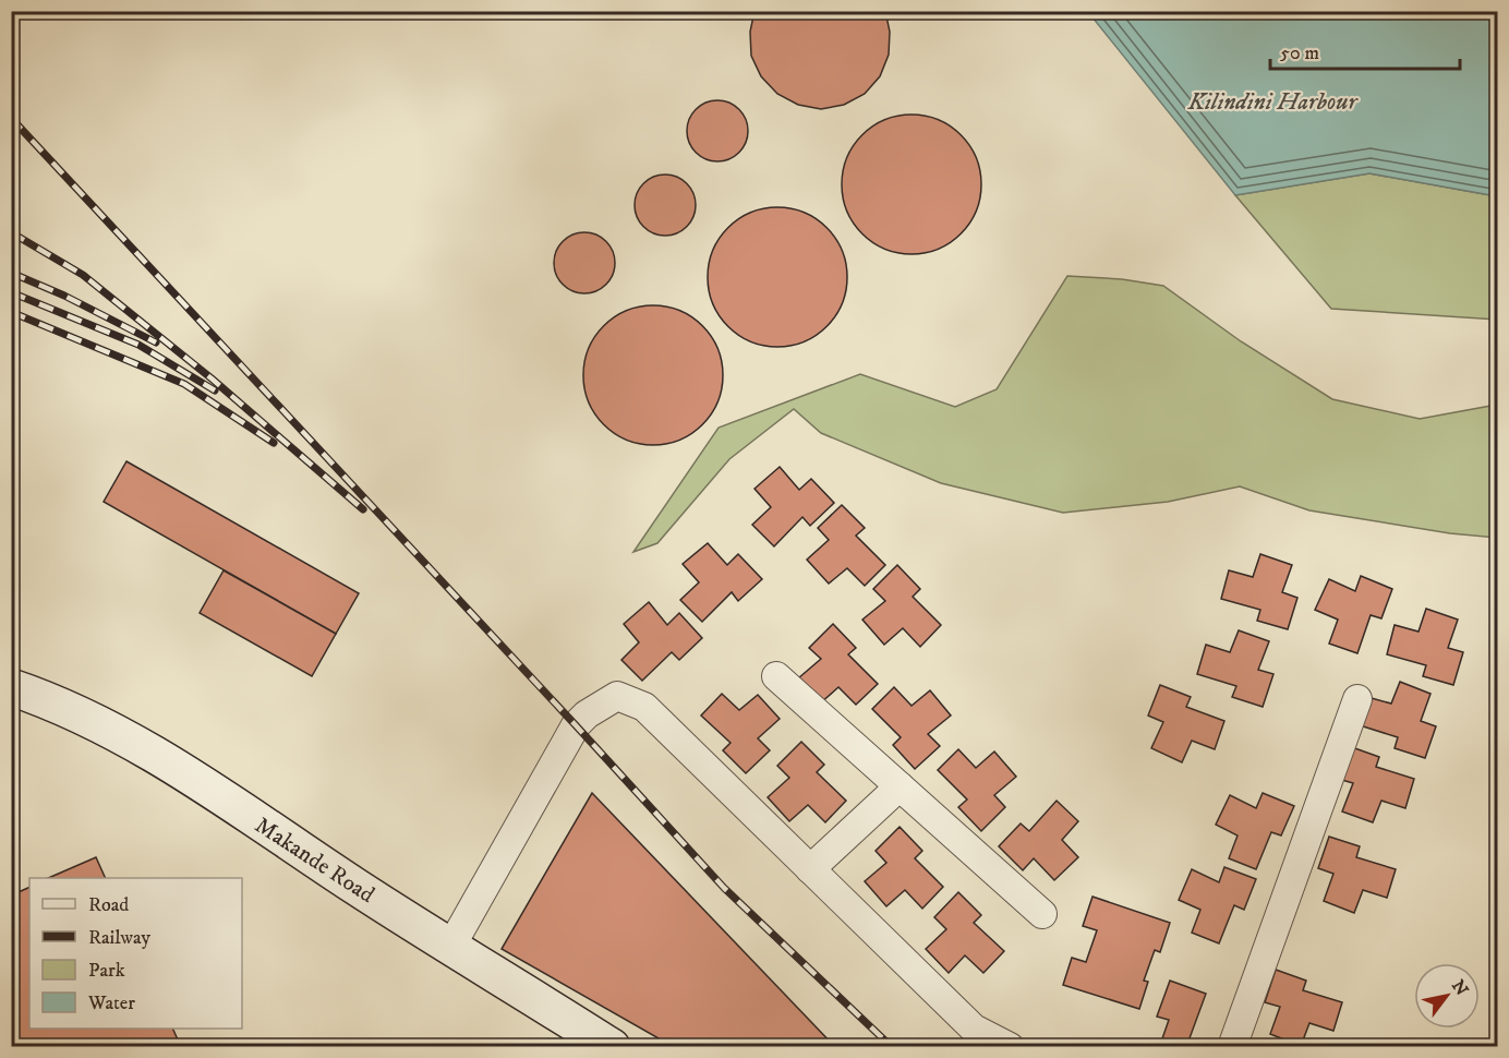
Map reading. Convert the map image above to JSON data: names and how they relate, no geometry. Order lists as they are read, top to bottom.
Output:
{
  "streets": {
    "main road": ["Makande Road"]
  },
  "water": ["Kilindini Harbour"],
  "legend": [
    "Road",
    "Railway",
    "Park",
    "Water"
  ],
  "scale_bar": "50 m",
  "north": "top right"
}
